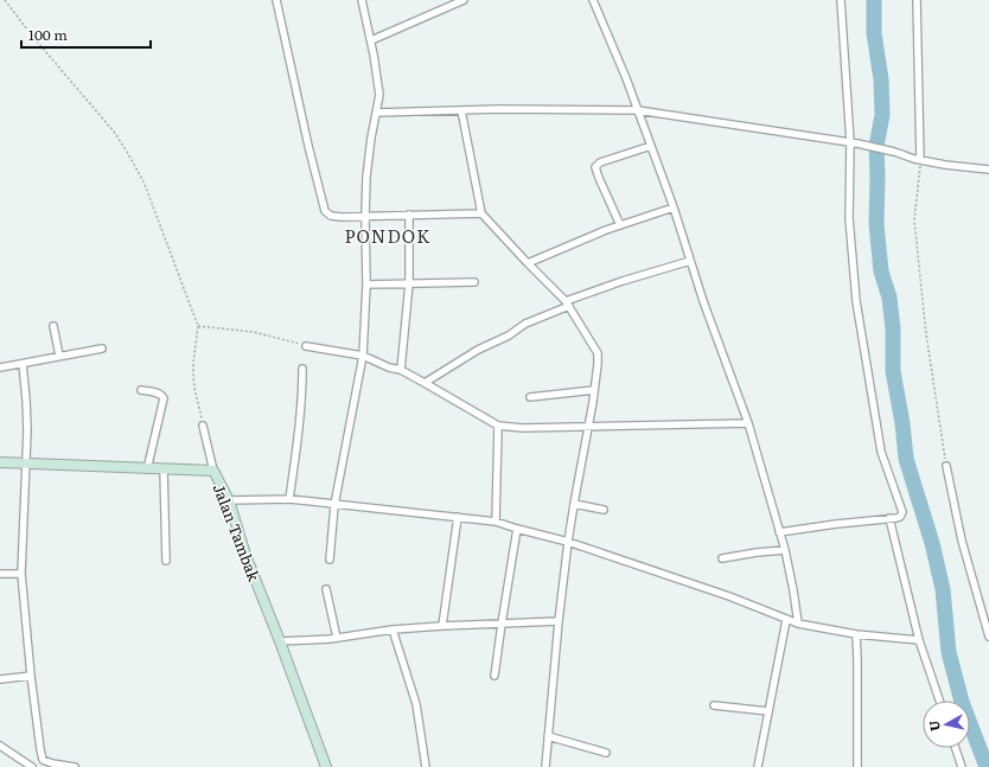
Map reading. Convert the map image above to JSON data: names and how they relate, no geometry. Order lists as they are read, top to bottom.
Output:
{
  "streets": {
    "street": ["Jalan Tambak"]
  },
  "districts": ["PONDOK"],
  "scale_bar": "100 m",
  "north": "left"
}
